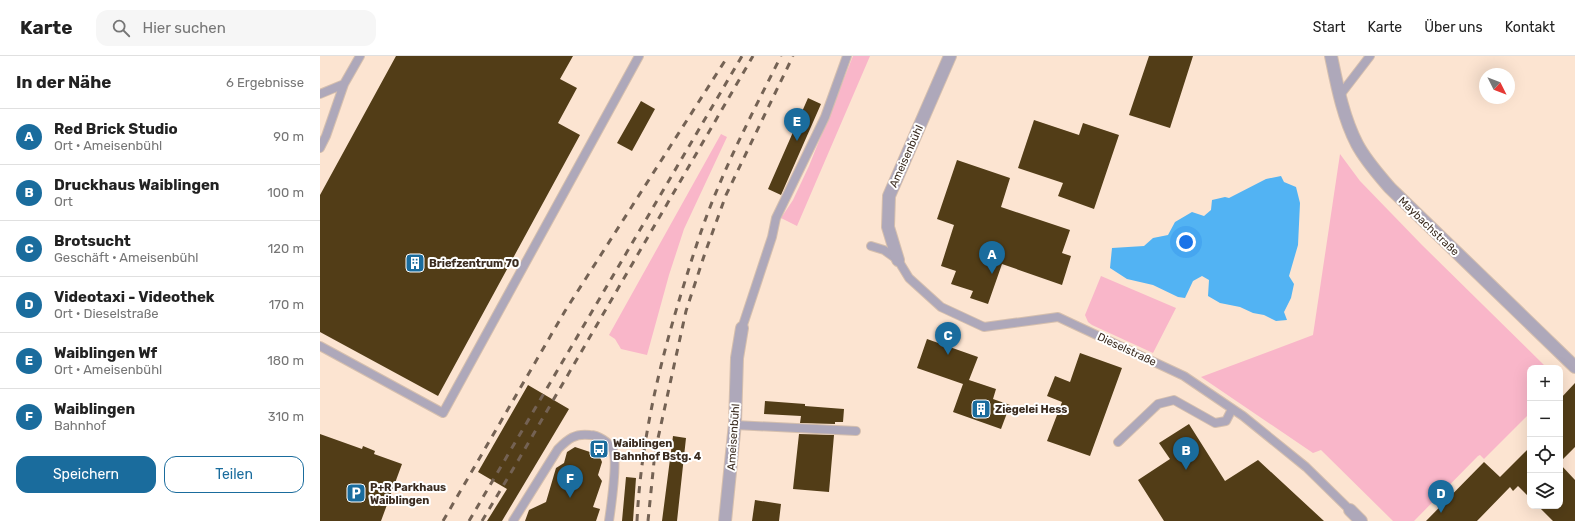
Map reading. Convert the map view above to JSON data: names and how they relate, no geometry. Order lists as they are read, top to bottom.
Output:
{
  "streets": {
    "street": ["Ameisenbühl", "Maybachstraße", "Dieselstraße"]
  },
  "crossings": [
    ["Ameisenbühl", "Dieselstraße"]
  ],
  "places": {
    "building": ["Briefzentrum 70", "Ziegelei Hess"],
    "bus stop": ["Waiblingen Bahnhof Bstg. 4"],
    "parking": ["P+R Parkhaus Waiblingen"]
  },
  "north": "bottom right",
  "page": {
    "header": "Karte",
    "search": "Hier suchen",
    "nav": [
      "Start",
      "Karte",
      "Über uns",
      "Kontakt"
    ],
    "heading": ["In der Nähe", "6 Ergebnisse"],
    "list": [
      {
        "mark": "A",
        "name": "Red Brick Studio",
        "note": "Ort · Ameisenbühl",
        "value": "90 m"
      },
      {
        "mark": "B",
        "name": "Druckhaus Waiblingen",
        "note": "Ort",
        "value": "100 m"
      },
      {
        "mark": "C",
        "name": "Brotsucht",
        "note": "Geschäft · Ameisenbühl",
        "value": "120 m"
      },
      {
        "mark": "D",
        "name": "Videotaxi - Videothek",
        "note": "Ort · Dieselstraße",
        "value": "170 m"
      },
      {
        "mark": "E",
        "name": "Waiblingen Wf",
        "note": "Ort · Ameisenbühl",
        "value": "180 m"
      },
      {
        "mark": "F",
        "name": "Waiblingen",
        "note": "Bahnhof",
        "value": "310 m"
      }
    ],
    "pins": [
      "E",
      "A",
      "C",
      "B",
      "F",
      "D"
    ],
    "map_buttons": ["+", "−"],
    "buttons": ["Speichern", "Teilen"]
  }
}
